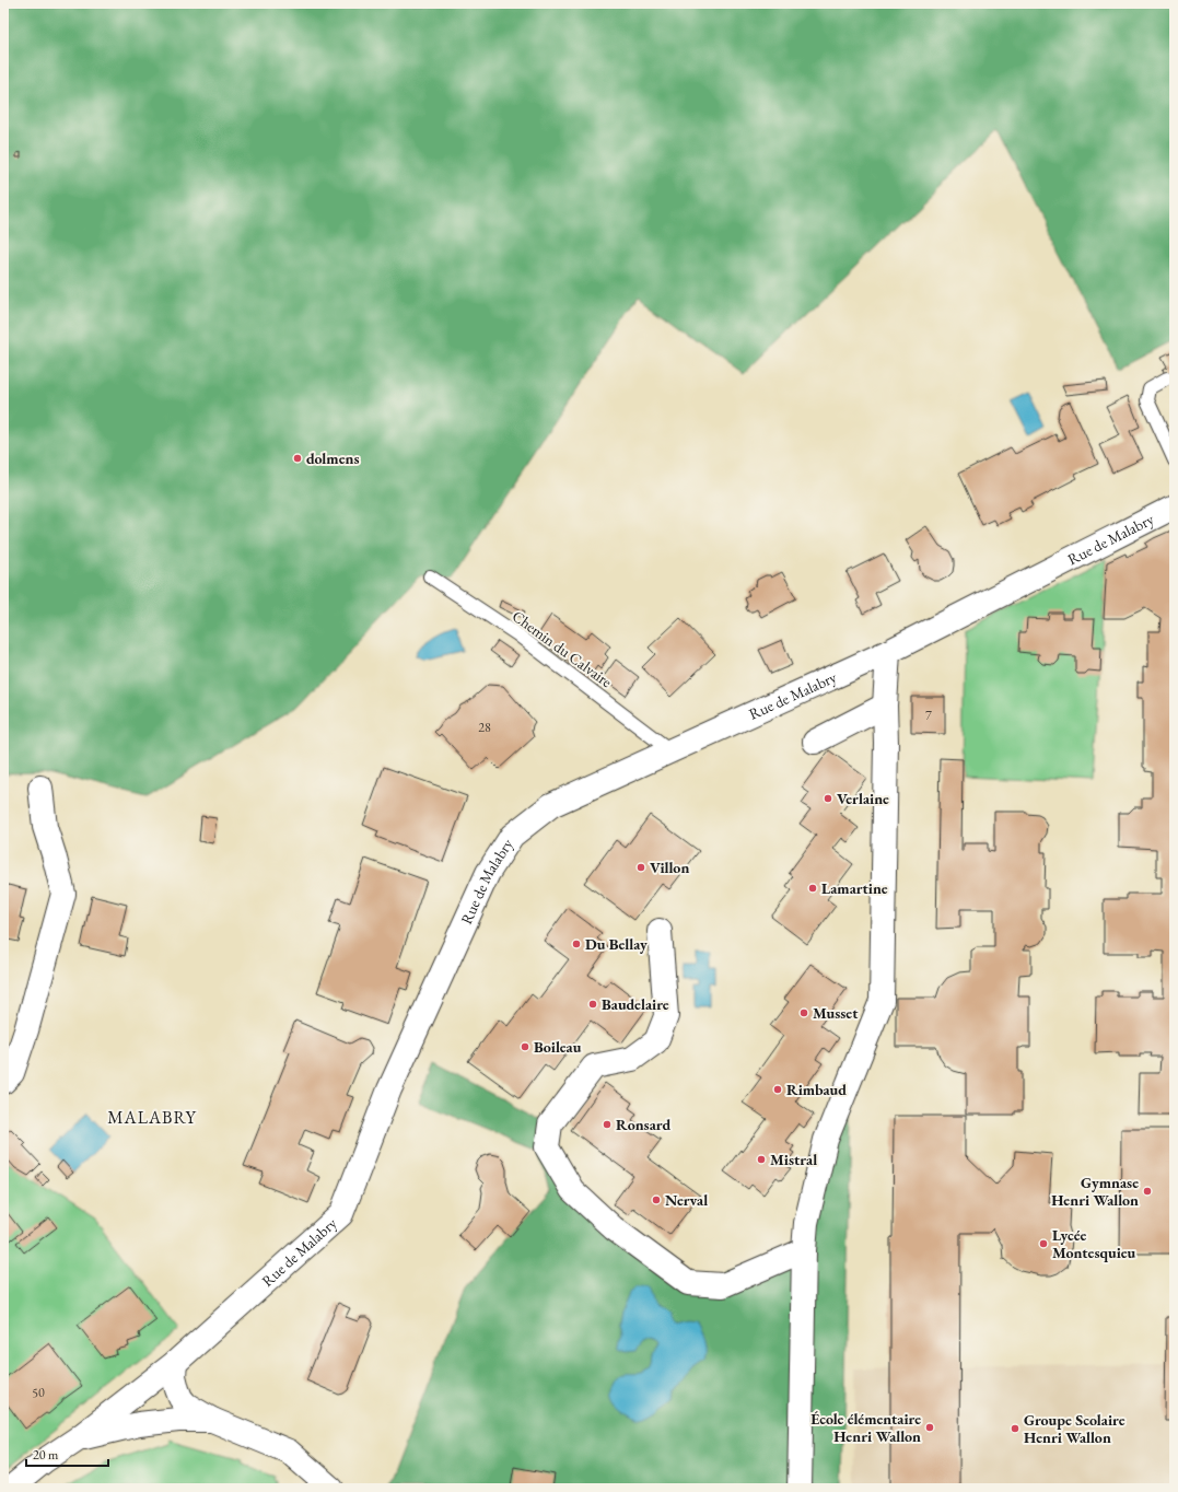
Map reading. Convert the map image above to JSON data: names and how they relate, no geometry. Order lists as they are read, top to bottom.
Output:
{
  "streets": {
    "street": ["Rue de Malabry"],
    "lane": ["Chemin du Calvaire"]
  },
  "crossings": [
    ["Rue de Malabry", "Chemin du Calvaire"]
  ],
  "districts": ["MALABRY"],
  "places": [
    "dolmens",
    "Verlaine",
    "Villon",
    "Lamartine",
    "Du Bellay",
    "Baudelaire",
    "Musset",
    "Boileau",
    "Rimbaud",
    "Ronsard",
    "Mistral",
    "Gymnase Henri Wallon",
    "Nerval",
    "Lycée Montesquieu",
    "École élémentaire Henri Wallon",
    "Groupe Scolaire Henri Wallon"
  ],
  "house_numbers": ["7", "28", "50"],
  "scale_bar": "20 m"
}
